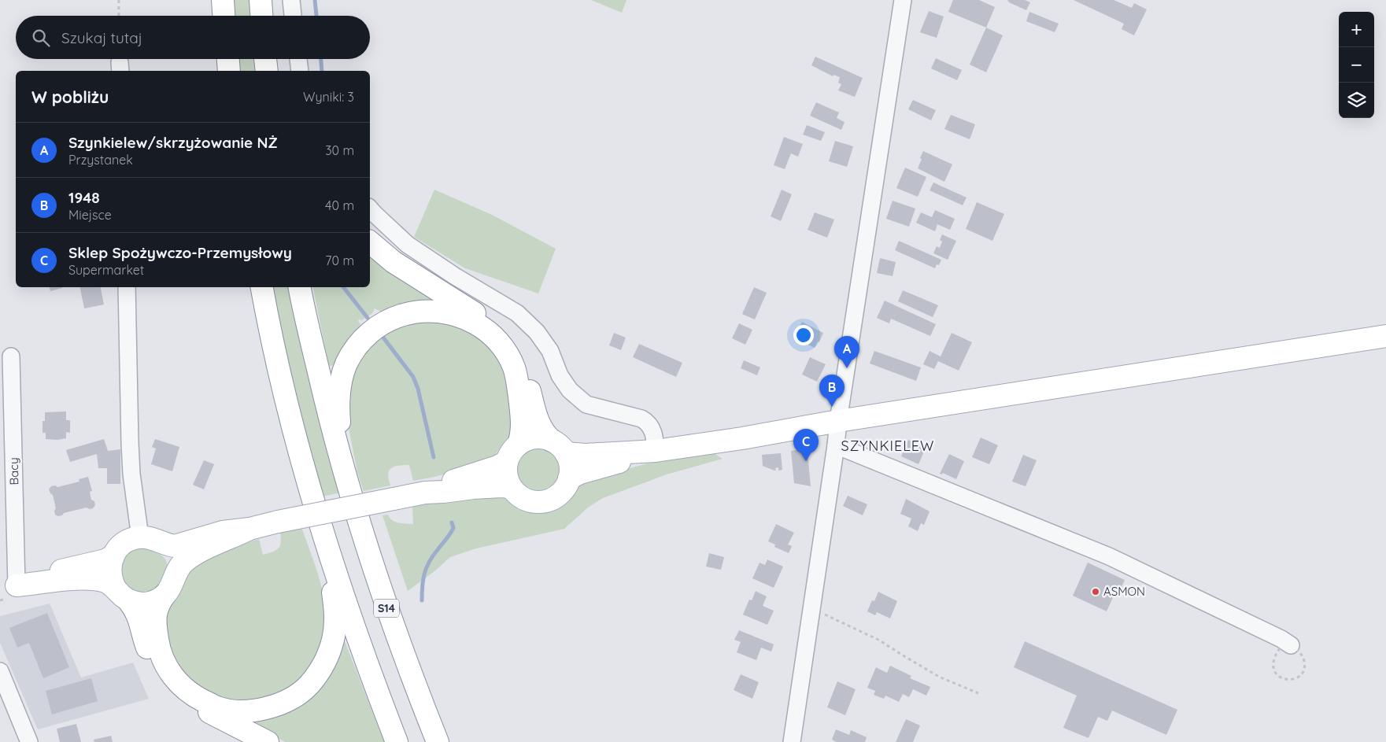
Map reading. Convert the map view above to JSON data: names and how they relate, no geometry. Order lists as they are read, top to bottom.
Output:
{
  "streets": {
    "main road": ["S14"],
    "street": ["Bacy"]
  },
  "districts": ["SZYNKIELEW"],
  "places": ["ASMON"],
  "page": {
    "map_buttons": ["+", "−"],
    "search": "Szukaj tutaj",
    "heading": ["W pobliżu", "Wyniki: 3"],
    "list": [
      {
        "mark": "A",
        "name": "Szynkielew/skrzyżowanie NŻ",
        "note": "Przystanek",
        "value": "30 m"
      },
      {
        "mark": "B",
        "name": "1948",
        "note": "Miejsce",
        "value": "40 m"
      },
      {
        "mark": "C",
        "name": "Sklep Spożywczo-Przemysłowy",
        "note": "Supermarket",
        "value": "70 m"
      }
    ],
    "pins": ["A", "B", "C"]
  }
}
